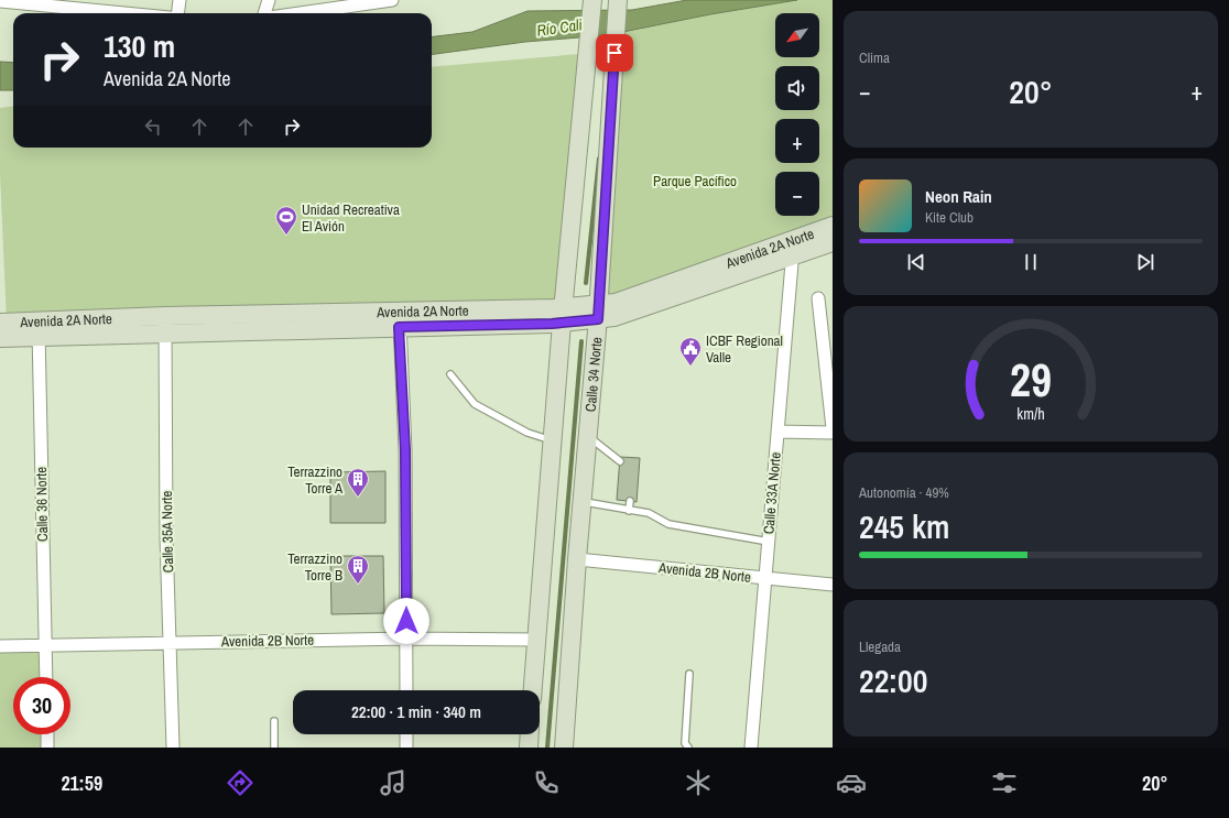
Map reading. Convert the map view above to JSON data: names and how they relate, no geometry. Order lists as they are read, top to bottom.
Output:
{
  "streets": {
    "main road": ["Avenida 2A Norte", "Calle 34 Norte"],
    "street": [
      "Calle 33A Norte",
      "Calle 36 Norte",
      "Calle 35A Norte",
      "Avenida 2B Norte"
    ]
  },
  "crossings": [
    ["Avenida 2A Norte", "Calle 34 Norte"],
    ["Avenida 2A Norte", "Calle 33A Norte"],
    ["Avenida 2A Norte", "Calle 36 Norte"],
    ["Avenida 2A Norte", "Calle 35A Norte"],
    ["Calle 34 Norte", "Avenida 2B Norte"],
    ["Calle 33A Norte", "Avenida 2B Norte"],
    ["Calle 36 Norte", "Avenida 2B Norte"],
    ["Calle 35A Norte", "Avenida 2B Norte"]
  ],
  "water": ["Río Cali"],
  "parks": ["Parque Pacífico"],
  "places": {
    "sports": ["Unidad Recreativa El Avión"],
    "public building": ["ICBF Regional Valle"],
    "building": ["Terrazzino Torre A", "Terrazzino Torre B"]
  },
  "north": "bottom left",
  "page": {
    "tile": [
      "Clima",
      ["Autonomía · 49%", "245 km"],
      ["Llegada", "22:00"]
    ],
    "map_buttons": ["+", "−"],
    "turn": ["130 m", "Avenida 2A Norte"],
    "heat": ["−", "20°", "+"],
    "song": ["Neon Rain", "Kite Club"],
    "limit": "30",
    "trip": "22:00 · 1 min · 340 m",
    "tabs": ["21:59", "20°"],
    "gauge": ["29", "km/h"]
  }
}
